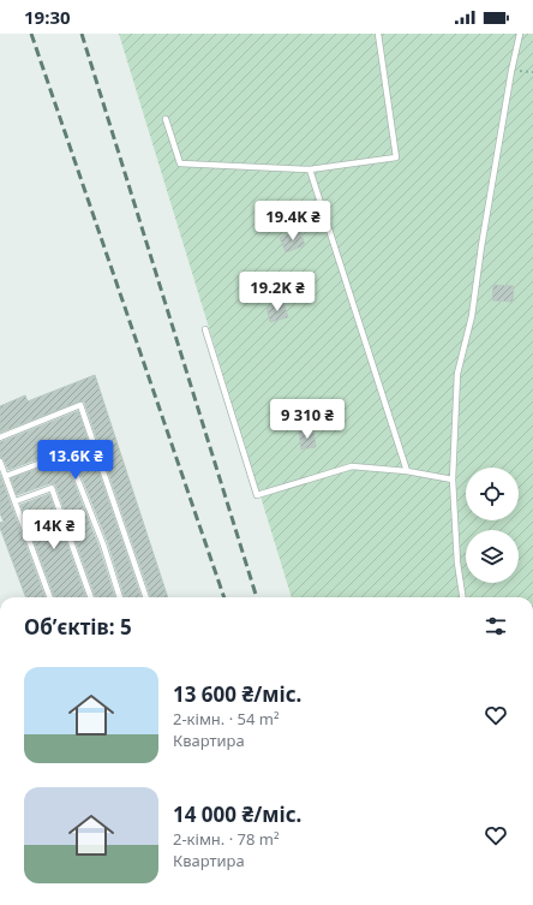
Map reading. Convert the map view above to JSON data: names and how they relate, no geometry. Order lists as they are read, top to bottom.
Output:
{
  "page": {
    "status": "19:30",
    "price": [
      "19.4K ₴",
      "19.2K ₴",
      "9 310 ₴",
      "13.6K ₴",
      "14K ₴"
    ],
    "heading": "Об’єктів: 5",
    "list": [
      {
        "name": "13 600 ₴/міс.",
        "note": "2-кімн. · 54 m² · Квартира"
      },
      {
        "name": "14 000 ₴/міс.",
        "note": "2-кімн. · 78 m² · Квартира"
      }
    ]
  }
}
